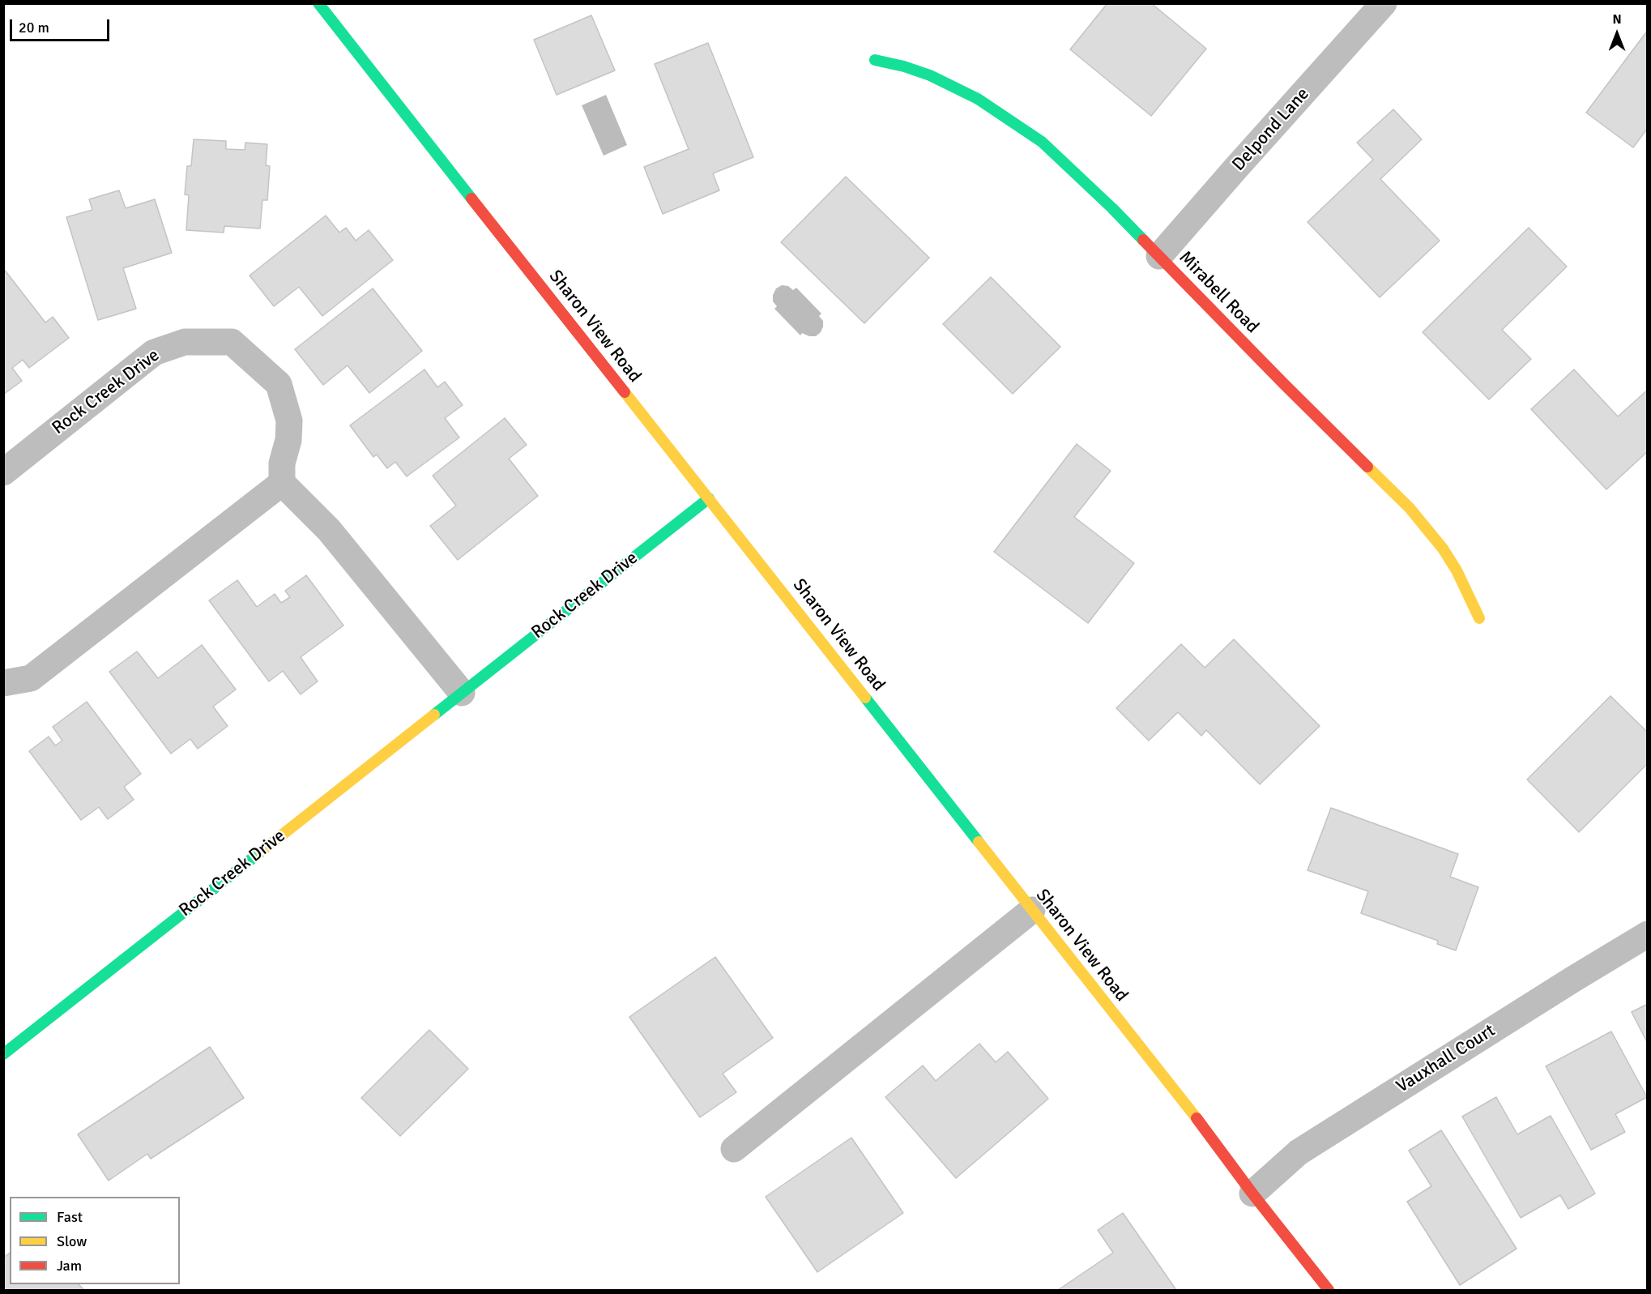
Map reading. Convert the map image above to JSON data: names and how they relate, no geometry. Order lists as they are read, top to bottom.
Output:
{
  "streets": {
    "street": [
      "Delpond Lane",
      "Mirabell Road",
      "Sharon View Road",
      "Rock Creek Drive",
      "Vauxhall Court"
    ]
  },
  "crossings": [
    ["Delpond Lane", "Mirabell Road"],
    ["Sharon View Road", "Rock Creek Drive"],
    ["Sharon View Road", "Vauxhall Court"]
  ],
  "legend": ["Fast", "Slow", "Jam"],
  "scale_bar": "20 m",
  "north": "top"
}
